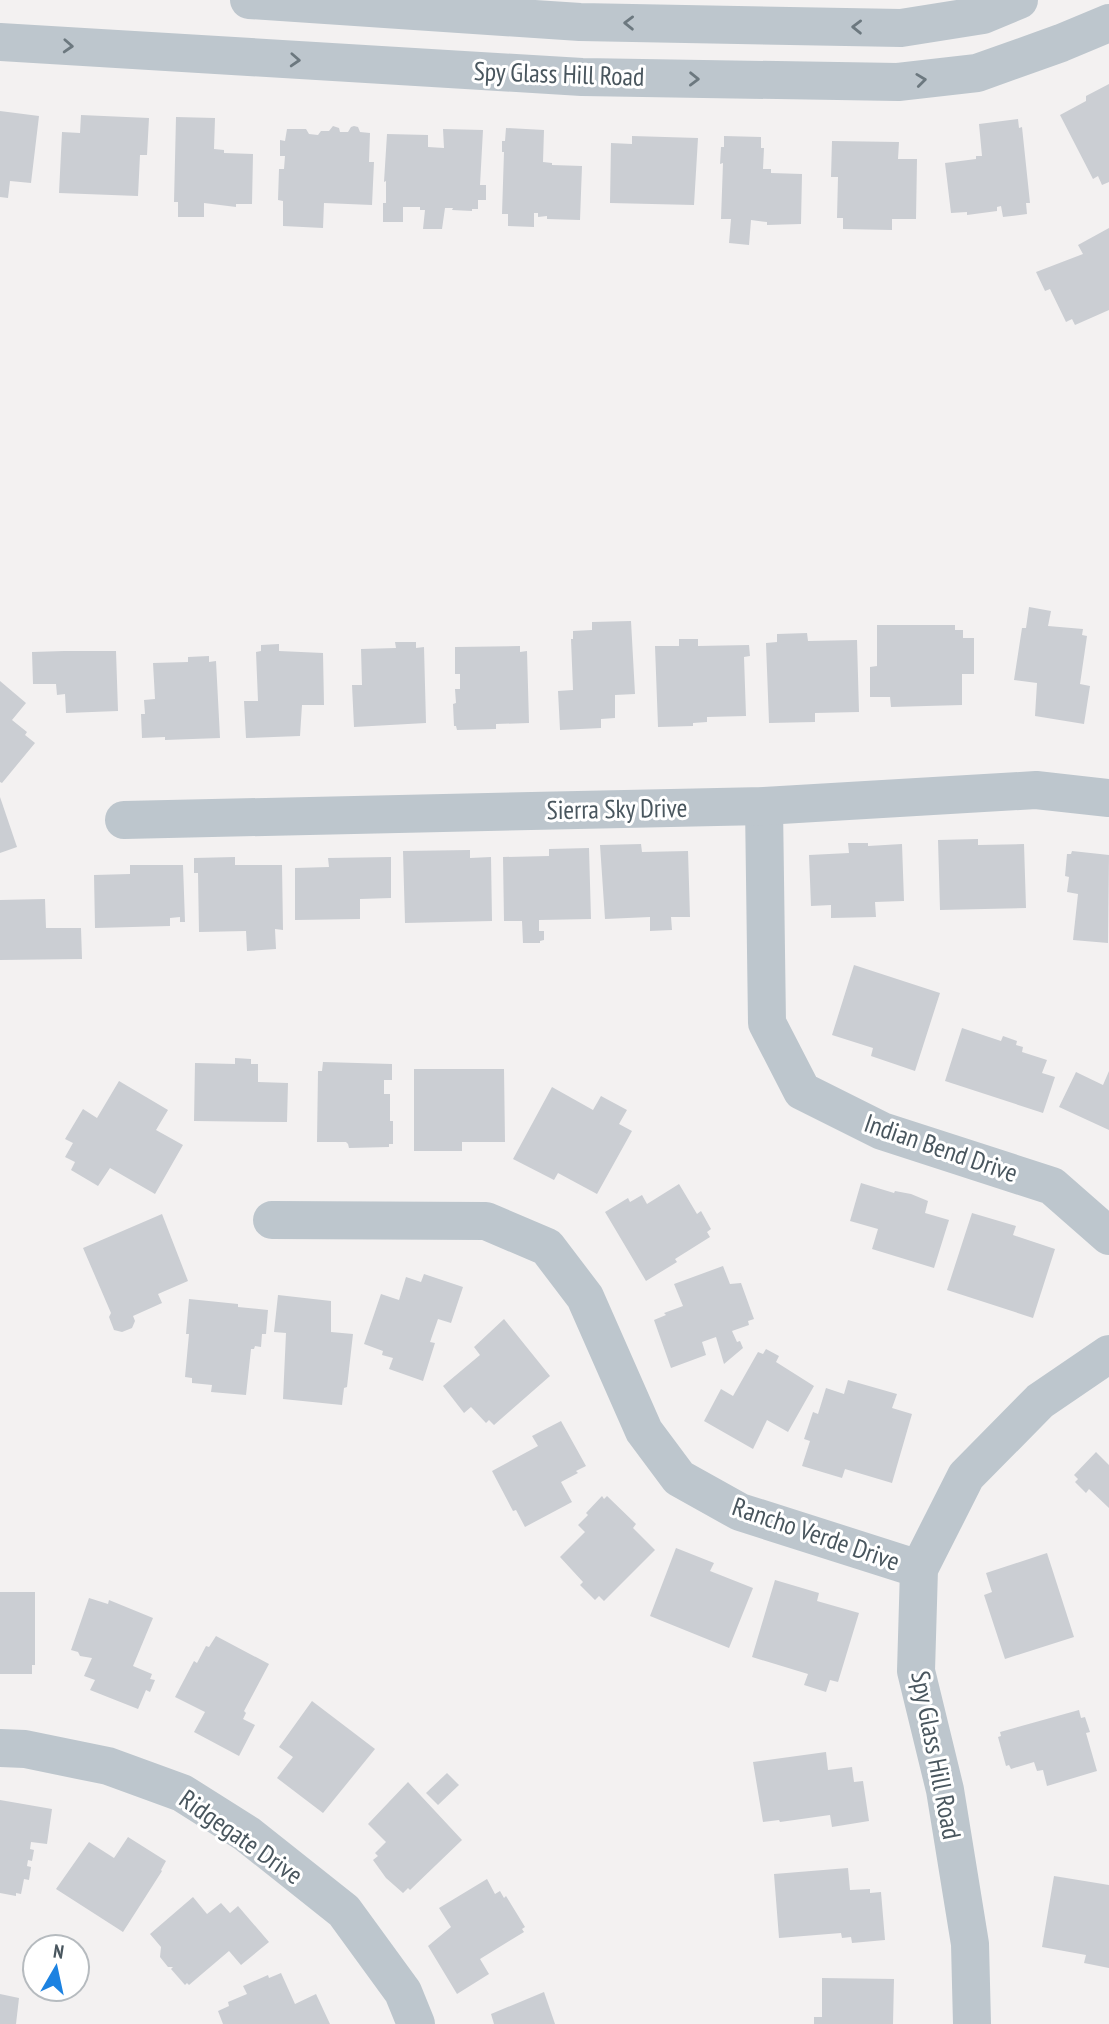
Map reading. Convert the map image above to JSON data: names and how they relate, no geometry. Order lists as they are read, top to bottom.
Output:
{
  "streets": {
    "street": [
      "Spy Glass Hill Road",
      "Sierra Sky Drive",
      "Indian Bend Drive",
      "Rancho Verde Drive",
      "Ridgegate Drive"
    ]
  },
  "crossings": [
    ["Spy Glass Hill Road", "Rancho Verde Drive"],
    ["Sierra Sky Drive", "Indian Bend Drive"]
  ],
  "north": "top"
}
